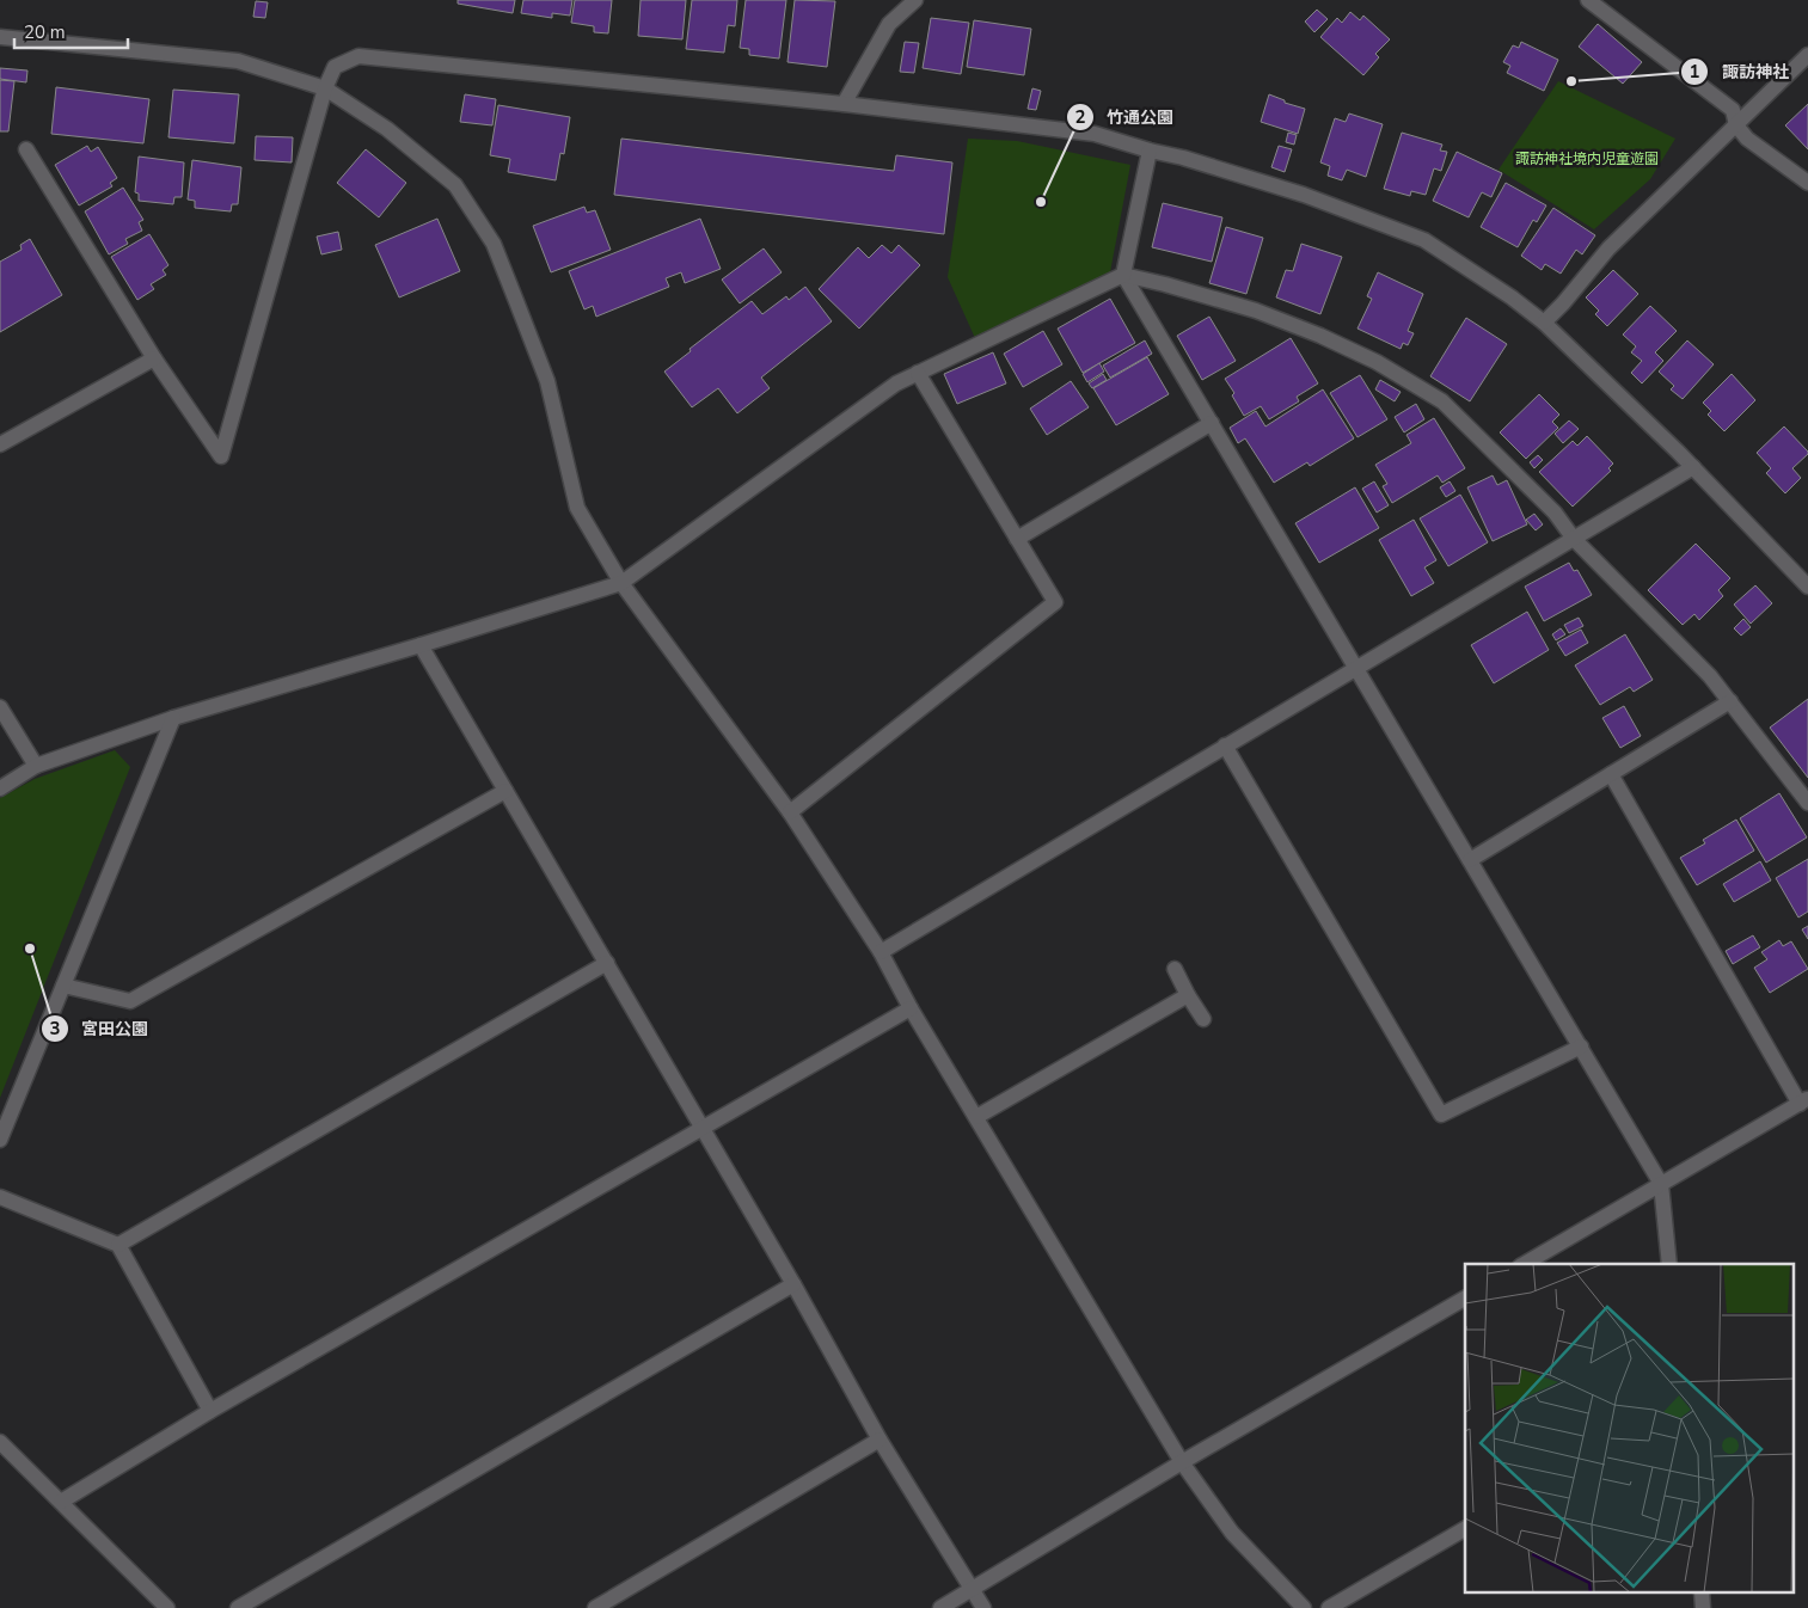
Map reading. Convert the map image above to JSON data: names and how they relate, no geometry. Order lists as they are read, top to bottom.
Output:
{
  "parks": ["諏訪神社境内児童遊園"],
  "places": ["諏訪神社", "竹通公園", "宮田公園"],
  "scale_bar": "20 m"
}
